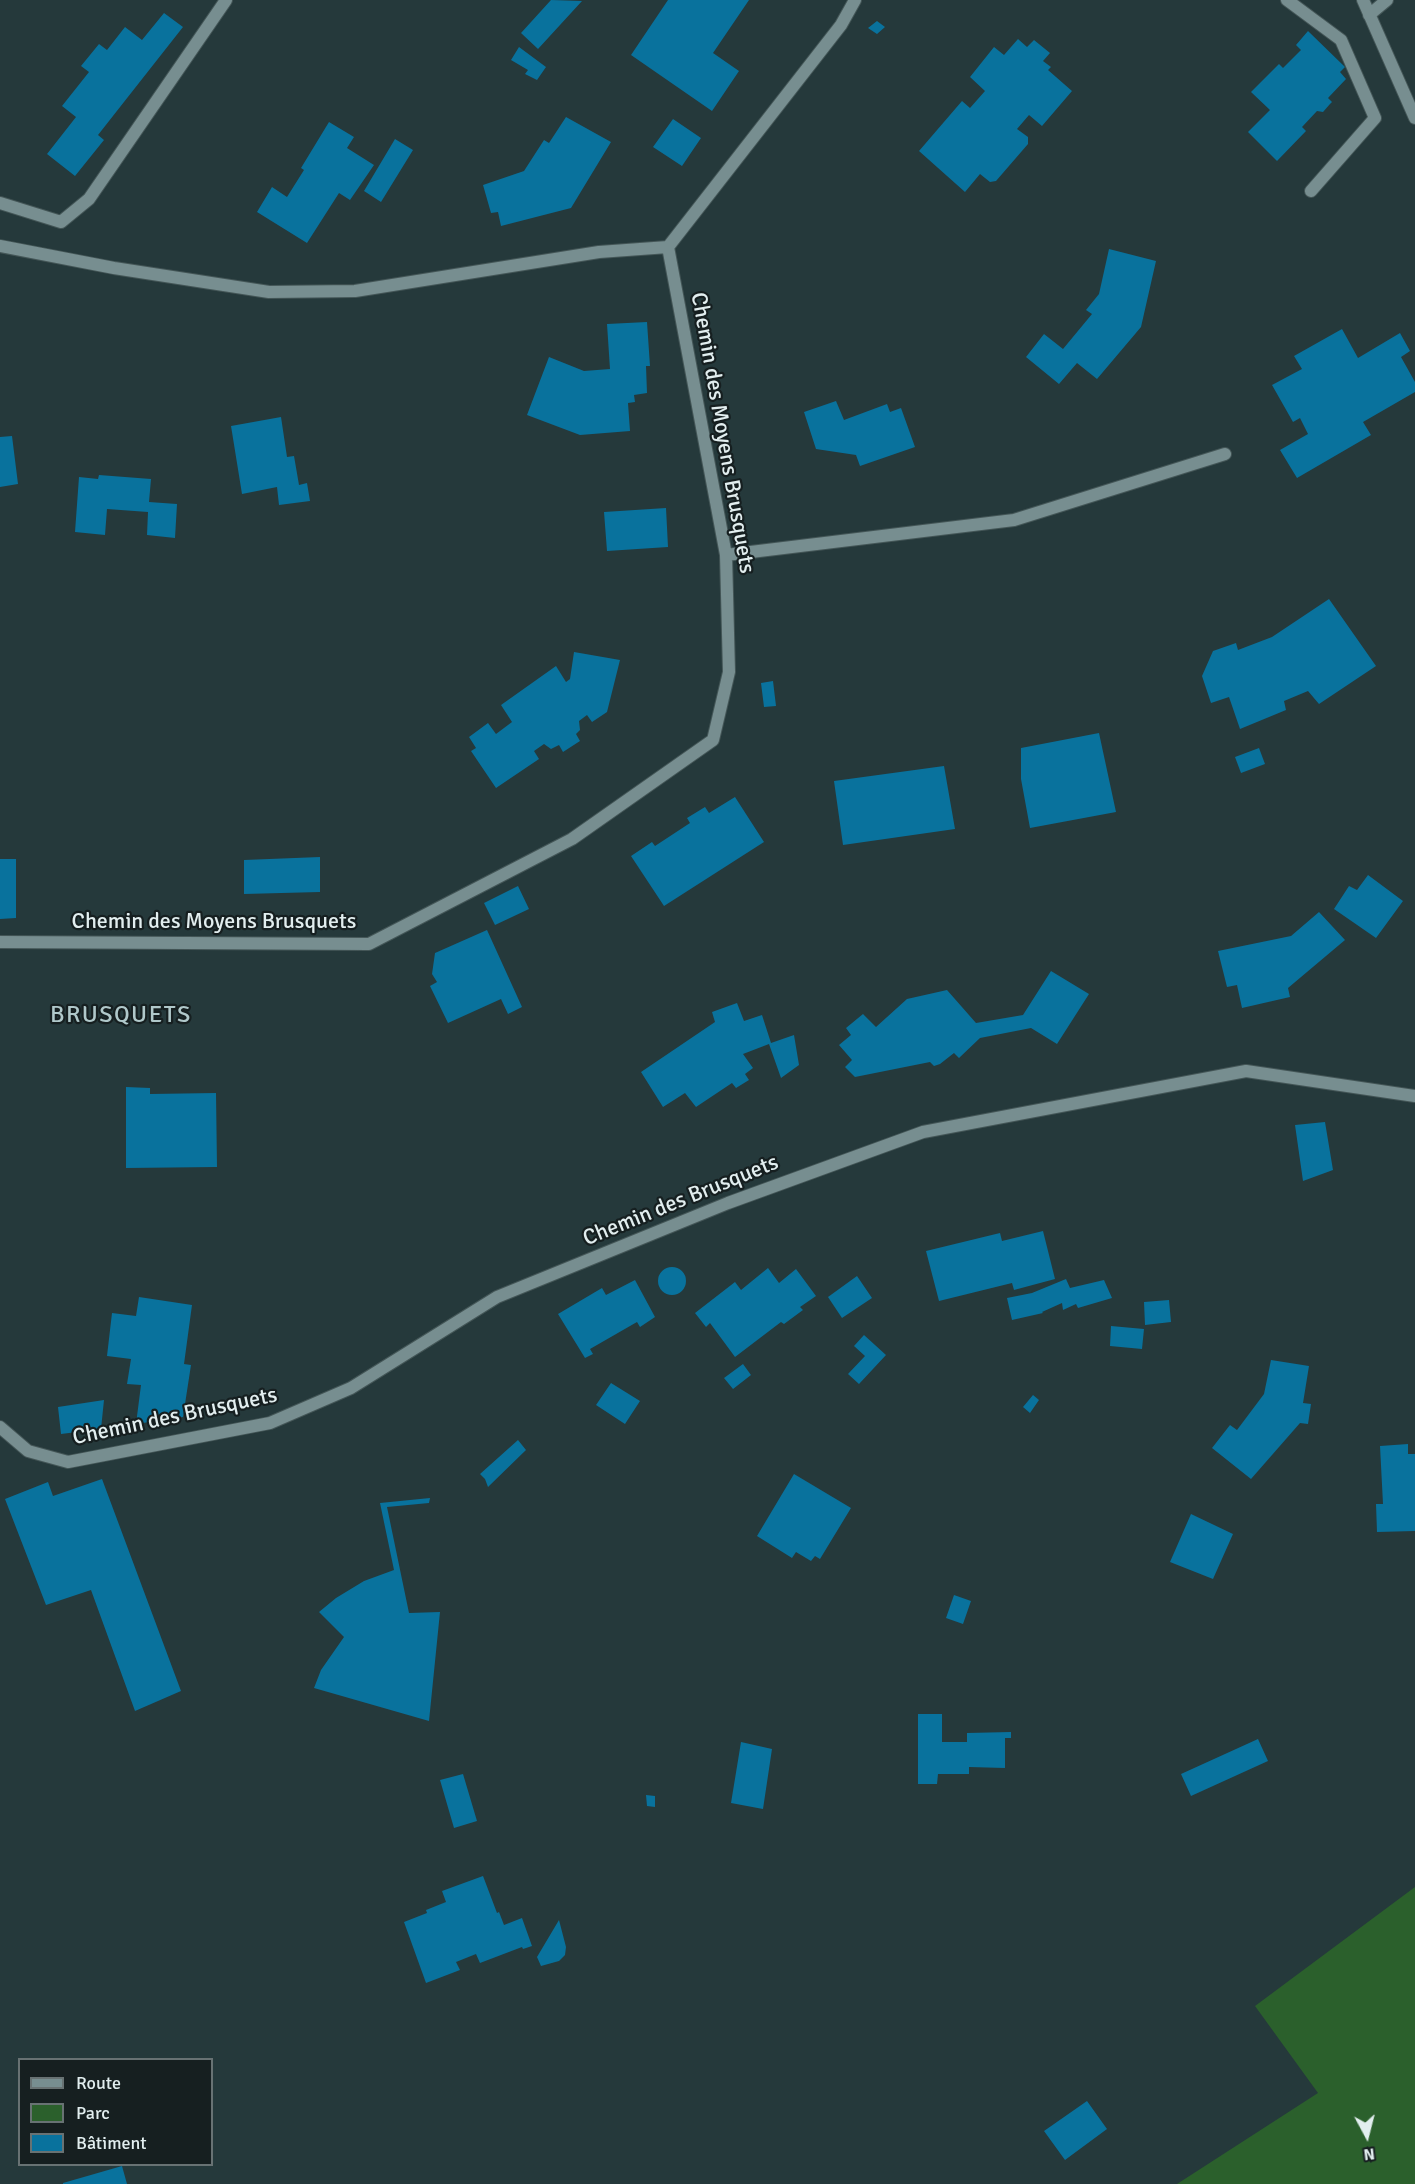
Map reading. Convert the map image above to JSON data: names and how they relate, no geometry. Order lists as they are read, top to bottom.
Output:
{
  "streets": {
    "street": ["Chemin des Moyens Brusquets", "Chemin des Brusquets"]
  },
  "districts": ["BRUSQUETS"],
  "legend": ["Route", "Parc", "Bâtiment"],
  "north": "bottom"
}
